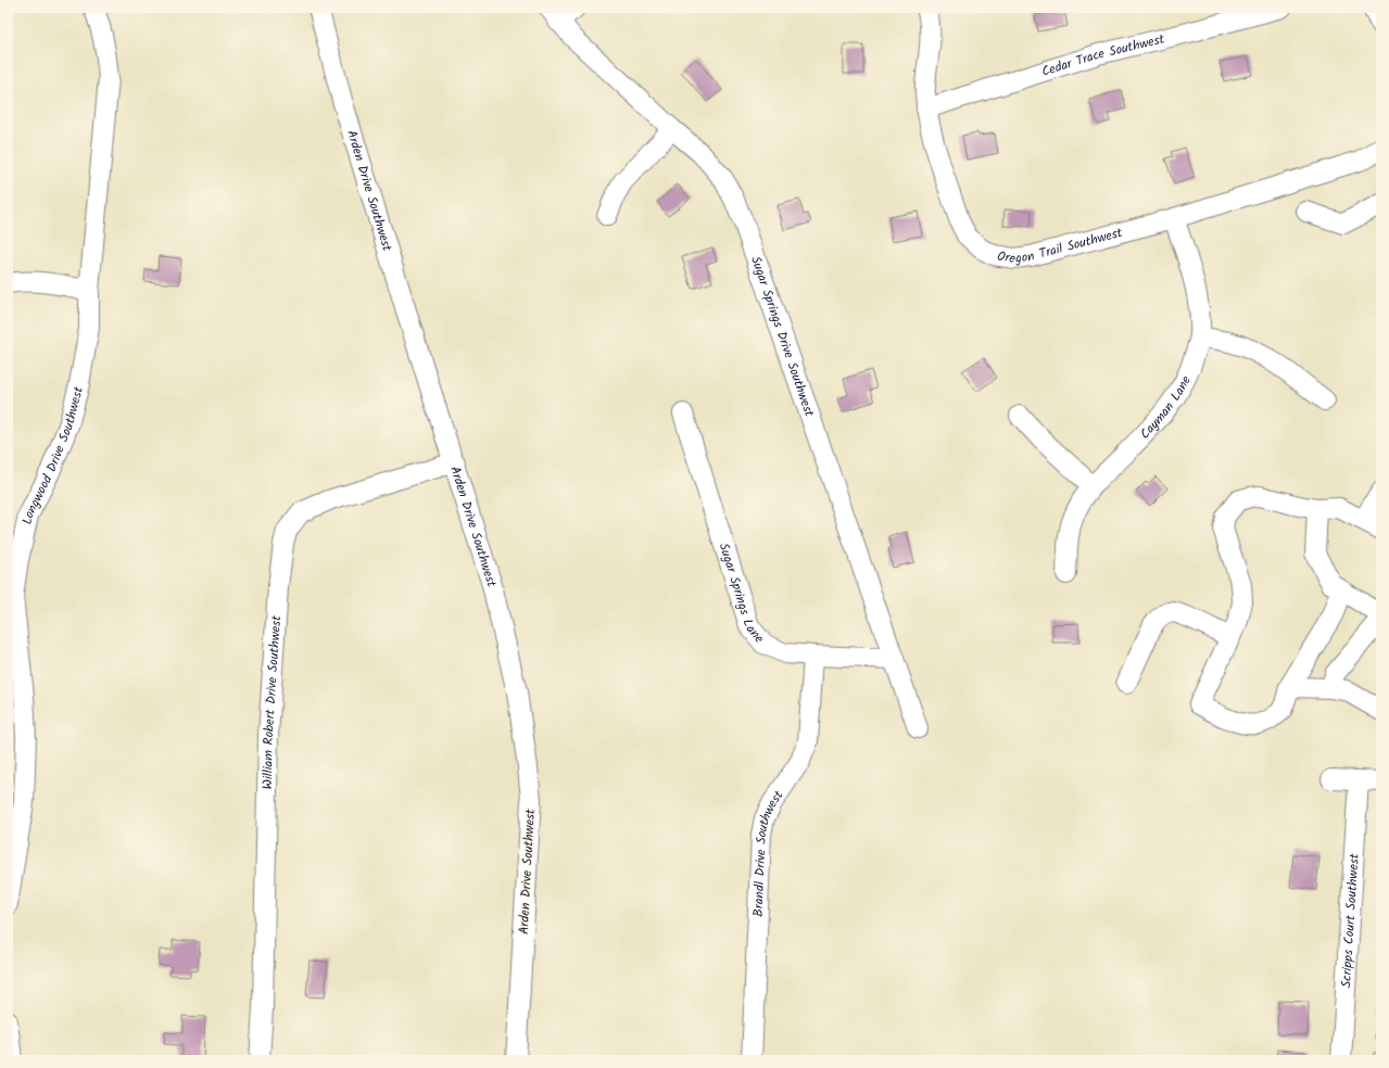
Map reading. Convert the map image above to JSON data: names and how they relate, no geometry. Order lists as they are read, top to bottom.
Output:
{
  "streets": {
    "street": [
      "Cedar Trace Southwest",
      "Arden Drive Southwest",
      "Oregon Trail Southwest",
      "Sugar Springs Drive Southwest",
      "Cayman Lane",
      "Longwood Drive Southwest",
      "Sugar Springs Lane",
      "William Robert Drive Southwest",
      "Brandl Drive Southwest",
      "Scripps Court Southwest"
    ]
  },
  "crossings": [
    ["Cedar Trace Southwest", "Oregon Trail Southwest"],
    ["Arden Drive Southwest", "William Robert Drive Southwest"],
    ["Oregon Trail Southwest", "Cayman Lane"],
    ["Sugar Springs Drive Southwest", "Sugar Springs Lane"],
    ["Sugar Springs Lane", "Brandl Drive Southwest"]
  ]
}
